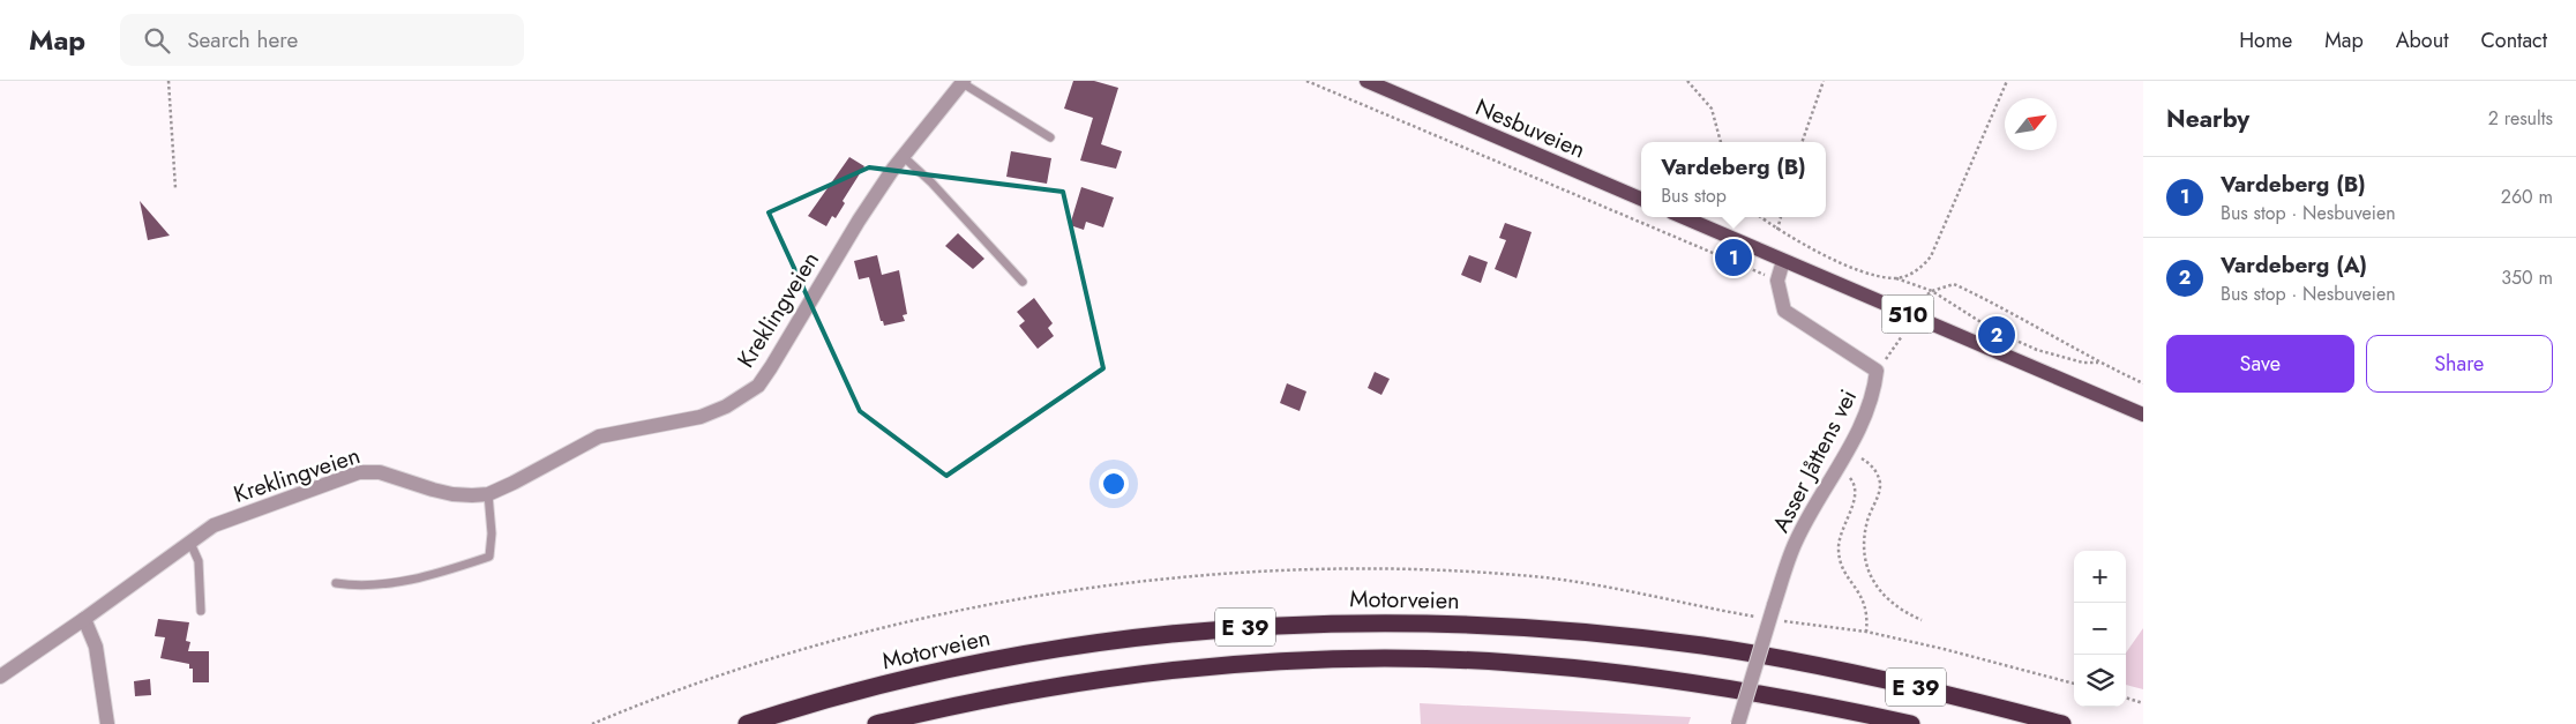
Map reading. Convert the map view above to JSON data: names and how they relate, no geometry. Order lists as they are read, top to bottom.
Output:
{
  "streets": {
    "highway": ["Motorveien", "E 39"],
    "main road": ["Nesbuveien", "510"],
    "street": ["Kreklingveien", "Asser Jåttens vei"]
  },
  "crossings": [
    ["510", "Asser Jåttens vei"]
  ],
  "north": "top right",
  "page": {
    "header": "Map",
    "search": "Search here",
    "nav": [
      "Home",
      "Map",
      "About",
      "Contact"
    ],
    "heading": ["Nearby", "2 results"],
    "popup": ["Vardeberg (B)", "Bus stop"],
    "list": [
      {
        "mark": "1",
        "name": "Vardeberg (B)",
        "note": "Bus stop · Nesbuveien",
        "value": "260 m"
      },
      {
        "mark": "2",
        "name": "Vardeberg (A)",
        "note": "Bus stop · Nesbuveien",
        "value": "350 m"
      }
    ],
    "pins": ["1", "2"],
    "buttons": ["Save", "Share"],
    "map_buttons": ["+", "−"]
  }
}
